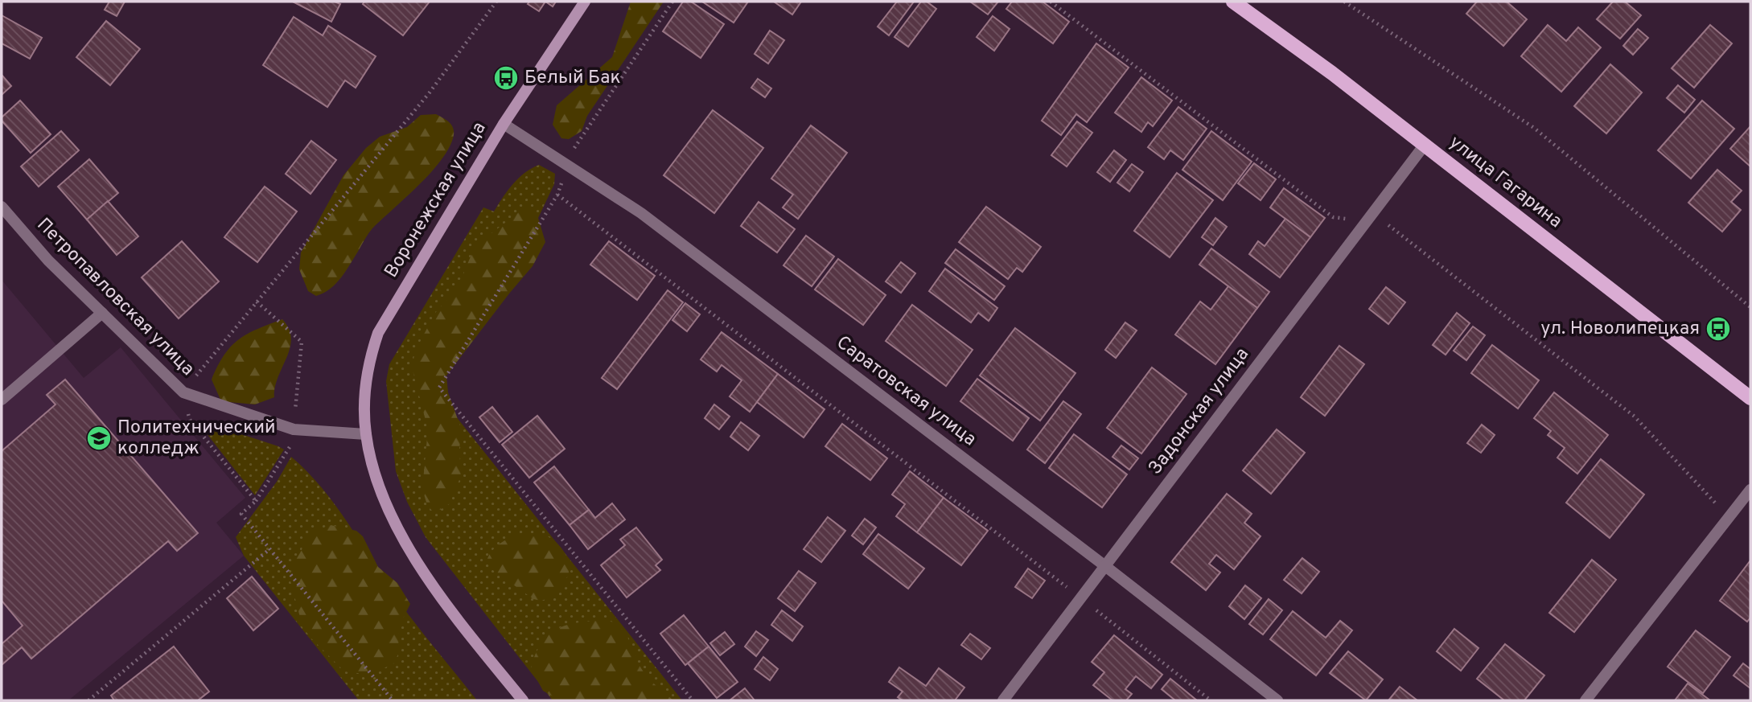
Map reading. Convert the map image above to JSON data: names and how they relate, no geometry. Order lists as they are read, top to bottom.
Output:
{
  "streets": {
    "main road": ["улица Гагарина", "Воронежская улица"],
    "street": ["Петропавловская улица", "Саратовская улица", "Задонская улица"]
  },
  "crossings": [
    ["улица Гагарина", "Задонская улица"],
    ["Воронежская улица", "Петропавловская улица"],
    ["Воронежская улица", "Саратовская улица"],
    ["Саратовская улица", "Задонская улица"]
  ],
  "places": {
    "bus stop": ["Белый Бак", "ул. Новолипецкая"],
    "school or university": ["Политехнический колледж"]
  }
}
